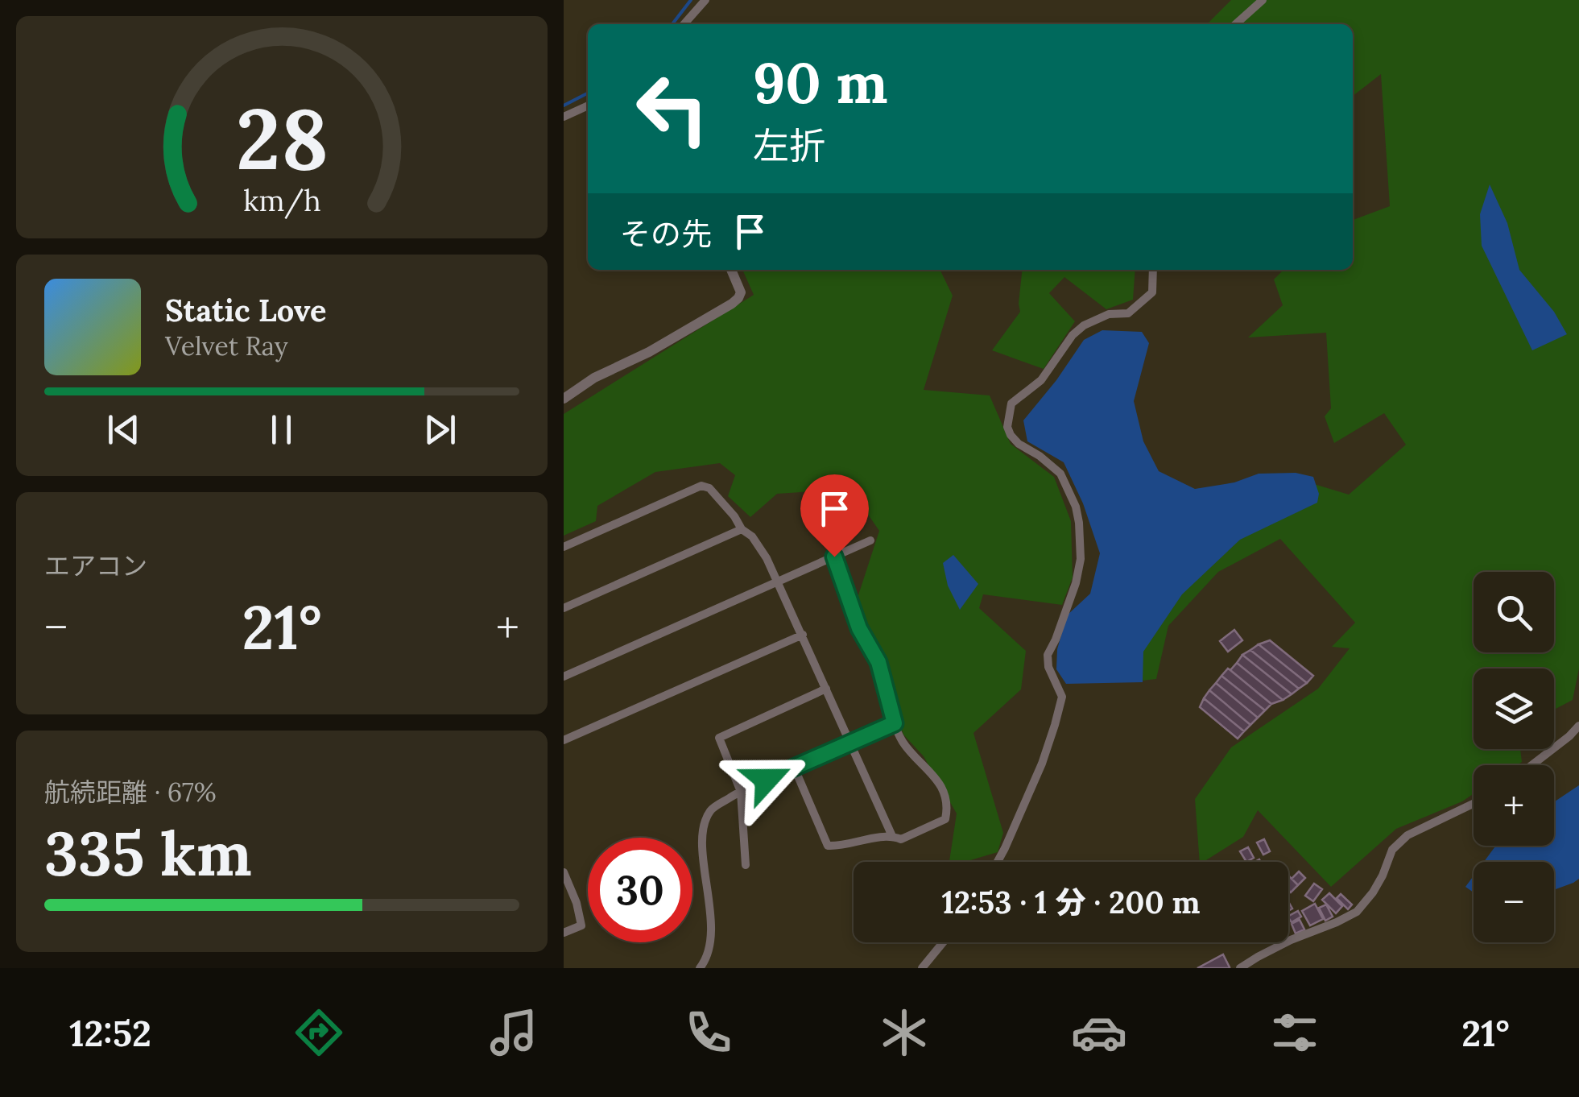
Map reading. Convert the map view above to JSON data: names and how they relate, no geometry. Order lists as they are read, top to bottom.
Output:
{
  "page": {
    "turn": ["90 m", "左折"],
    "then": "その先",
    "song": ["Static Love", "Velvet Ray"],
    "tile": [
      "エアコン",
      ["航続距離 · 67%", "335 km"]
    ],
    "map_buttons": ["+", "−"],
    "heat": ["−", "21°", "+"],
    "limit": "30",
    "trip": "12:53 · 1 分 · 200 m",
    "tabs": ["12:52", "21°"],
    "gauge": ["28", "km/h"]
  }
}
